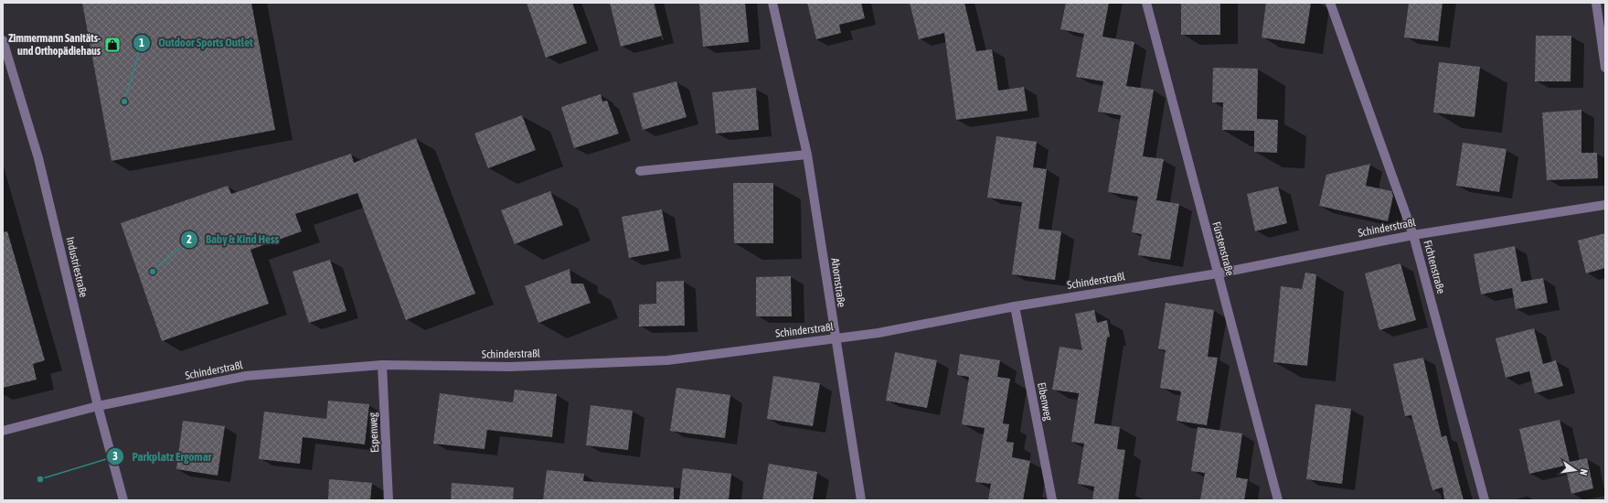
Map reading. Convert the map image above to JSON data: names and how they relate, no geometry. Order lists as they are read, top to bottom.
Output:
{
  "streets": {
    "street": [
      "Schinderstraßl",
      "Fürstenstraße",
      "Industriestraße",
      "Fichtenstraße",
      "Ahornstraße",
      "Eibenweg",
      "Espenweg"
    ]
  },
  "crossings": [
    ["Schinderstraßl", "Fürstenstraße"],
    ["Schinderstraßl", "Industriestraße"],
    ["Schinderstraßl", "Fichtenstraße"],
    ["Schinderstraßl", "Ahornstraße"],
    ["Schinderstraßl", "Eibenweg"],
    ["Schinderstraßl", "Espenweg"]
  ],
  "places": {
    "shop": ["Zimmermann Sanitäts- und Orthopädiehaus"],
    "other": ["Outdoor Sports Outlet", "Baby & Kind Hess", "Parkplatz Ergomar"]
  },
  "north": "right"
}
